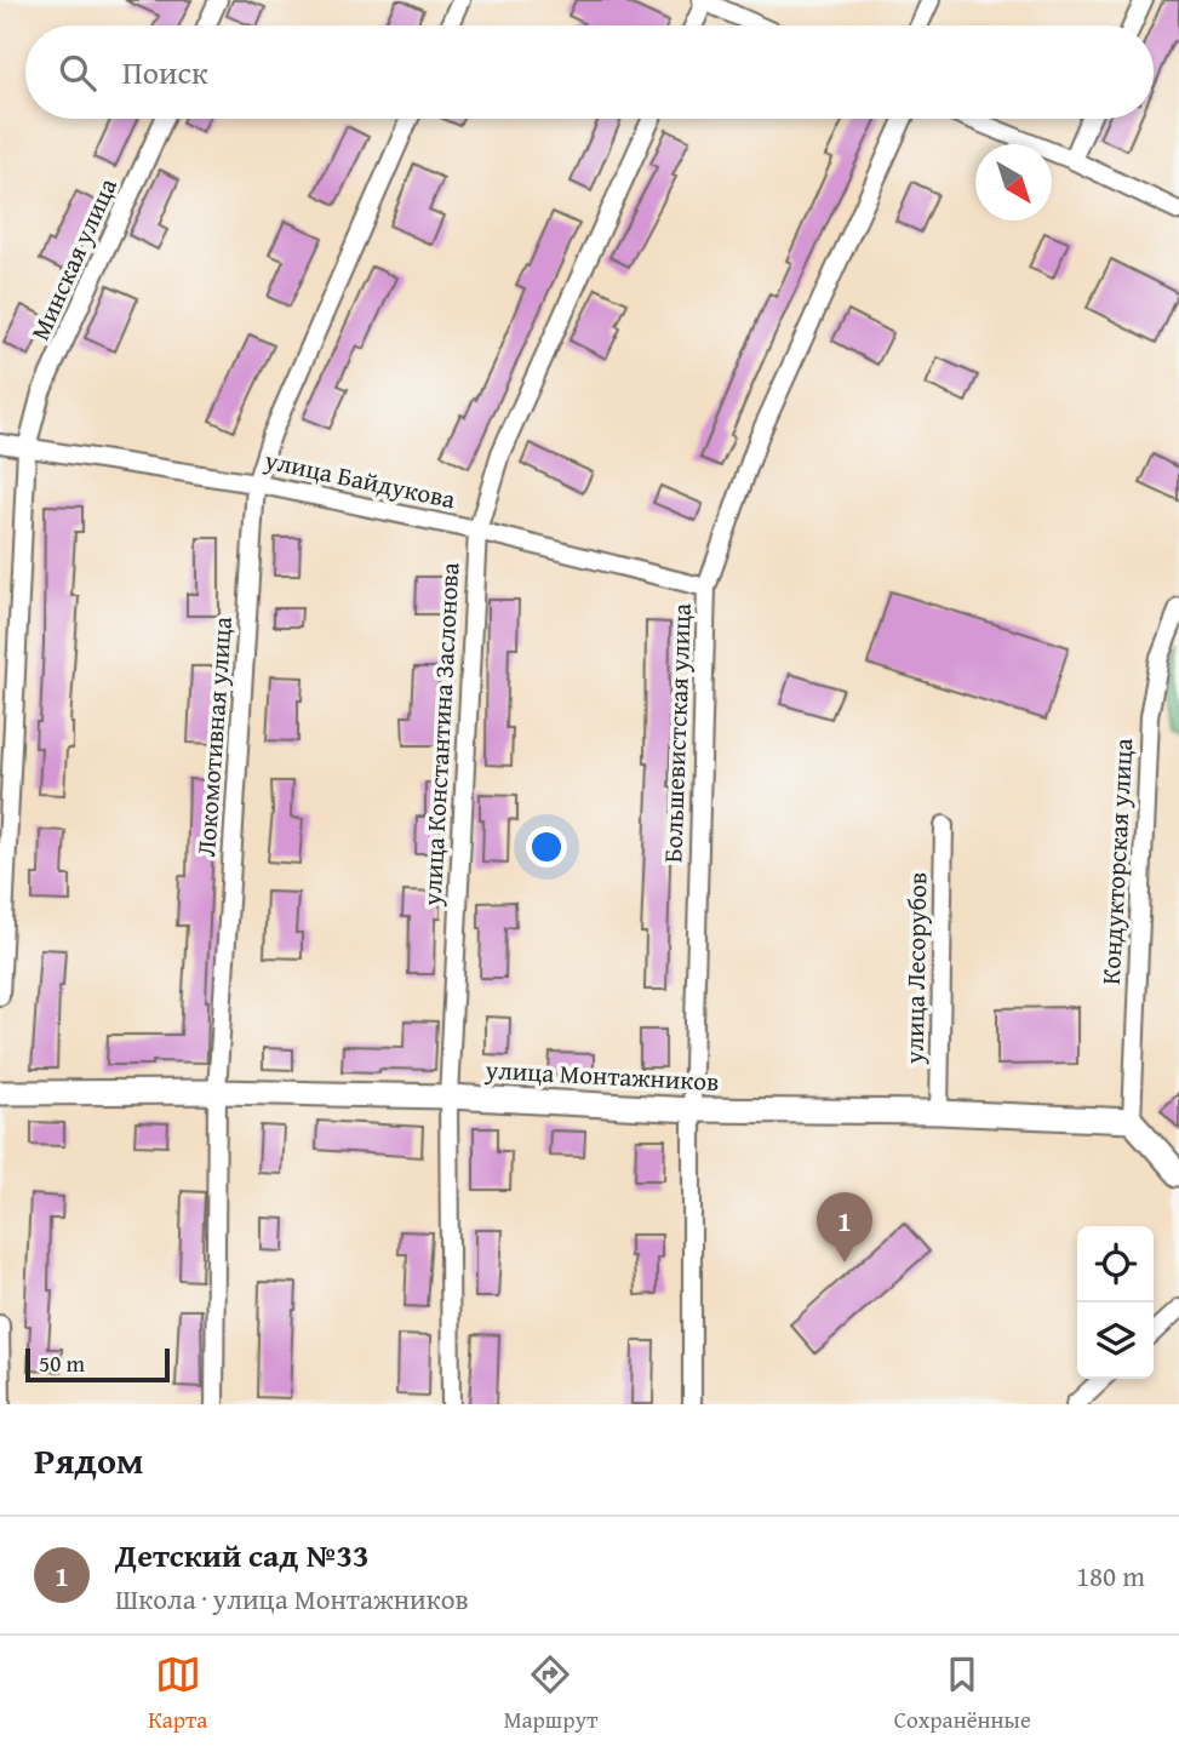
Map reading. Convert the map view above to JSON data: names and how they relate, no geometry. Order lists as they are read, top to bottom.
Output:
{
  "streets": {
    "street": [
      "Минская улица",
      "улица Байдукова",
      "Большевистская улица",
      "улица Константина Заслонова",
      "Локомотивная улица",
      "Кондукторская улица",
      "улица Лесорубов",
      "улица Монтажников"
    ]
  },
  "crossings": [
    ["Минская улица", "улица Байдукова"],
    ["улица Байдукова", "Большевистская улица"],
    ["улица Байдукова", "улица Константина Заслонова"],
    ["улица Байдукова", "Локомотивная улица"],
    ["Большевистская улица", "улица Монтажников"],
    ["улица Константина Заслонова", "улица Монтажников"],
    ["Локомотивная улица", "улица Монтажников"],
    ["Кондукторская улица", "улица Монтажников"],
    ["улица Лесорубов", "улица Монтажников"]
  ],
  "scale_bar": "50 m",
  "north": "bottom right",
  "page": {
    "search": "Поиск",
    "pins": "1",
    "scale": "50 m",
    "heading": "Рядом",
    "list": [
      {
        "mark": "1",
        "name": "Детский сад №33",
        "note": "Школа · улица Монтажников",
        "value": "180 m"
      }
    ],
    "nav": ["Карта", "Маршрут", "Сохранённые"]
  }
}
